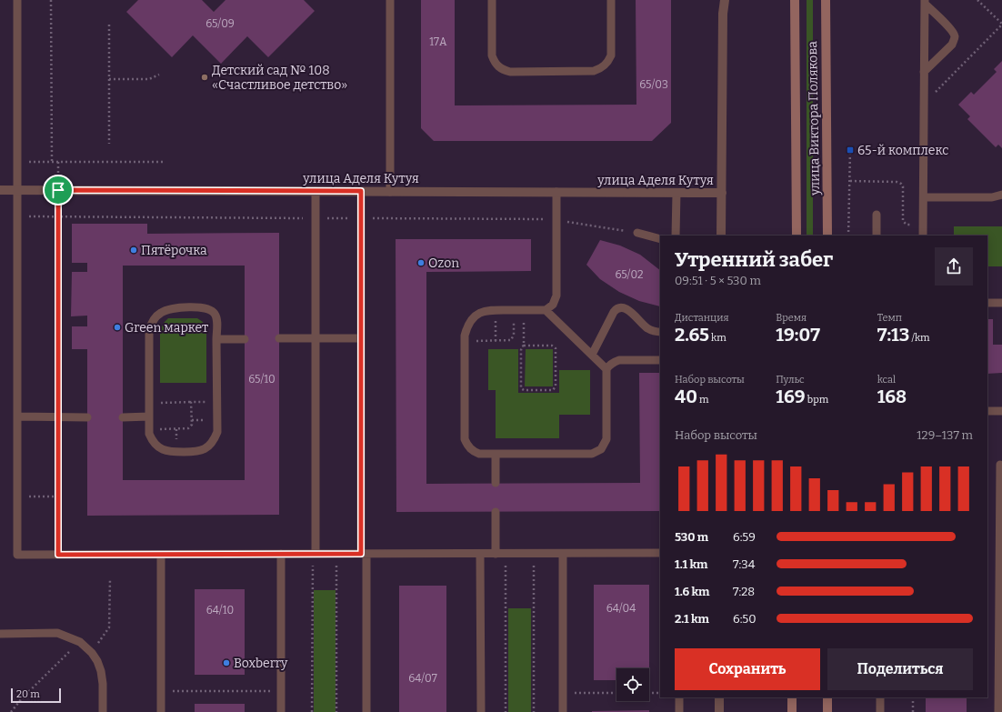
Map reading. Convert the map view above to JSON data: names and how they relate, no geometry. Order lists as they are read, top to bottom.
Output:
{
  "streets": {
    "main road": ["улица Виктора Полякова"],
    "street": ["улица Аделя Кутуя"]
  },
  "places": {
    "other": [
      "Детский сад № 108 «Счастливое детство»",
      "Пятёрочка",
      "Ozon",
      "Green маркет",
      "Boxberry"
    ],
    "transit": ["65-й комплекс"]
  },
  "house_numbers": [
    "65/09",
    "17А",
    "65/03",
    "65/02",
    "65/10",
    "64/04",
    "64/10",
    "64/07"
  ],
  "scale_bar": "20 m",
  "page": {
    "heading": ["Утренний забег", "09:51 · 5 × 530 m"],
    "stats": [
      ["Дистанция", "2.65 km"],
      ["Время", "19:07"],
      ["Темп", "7:13 /km"],
      ["Набор высоты", "40 m"],
      ["Пульс", "169 bpm"],
      ["kcal", "168"]
    ],
    "chart": ["Набор высоты", "129–137 m"],
    "list": [
      {
        "name": "530 m",
        "note": "6:59"
      },
      {
        "name": "1.1 km",
        "note": "7:34"
      },
      {
        "name": "1.6 km",
        "note": "7:28"
      },
      {
        "name": "2.1 km",
        "note": "6:50"
      }
    ],
    "buttons": ["Сохранить", "Поделиться"],
    "scale": "20 m"
  }
}
